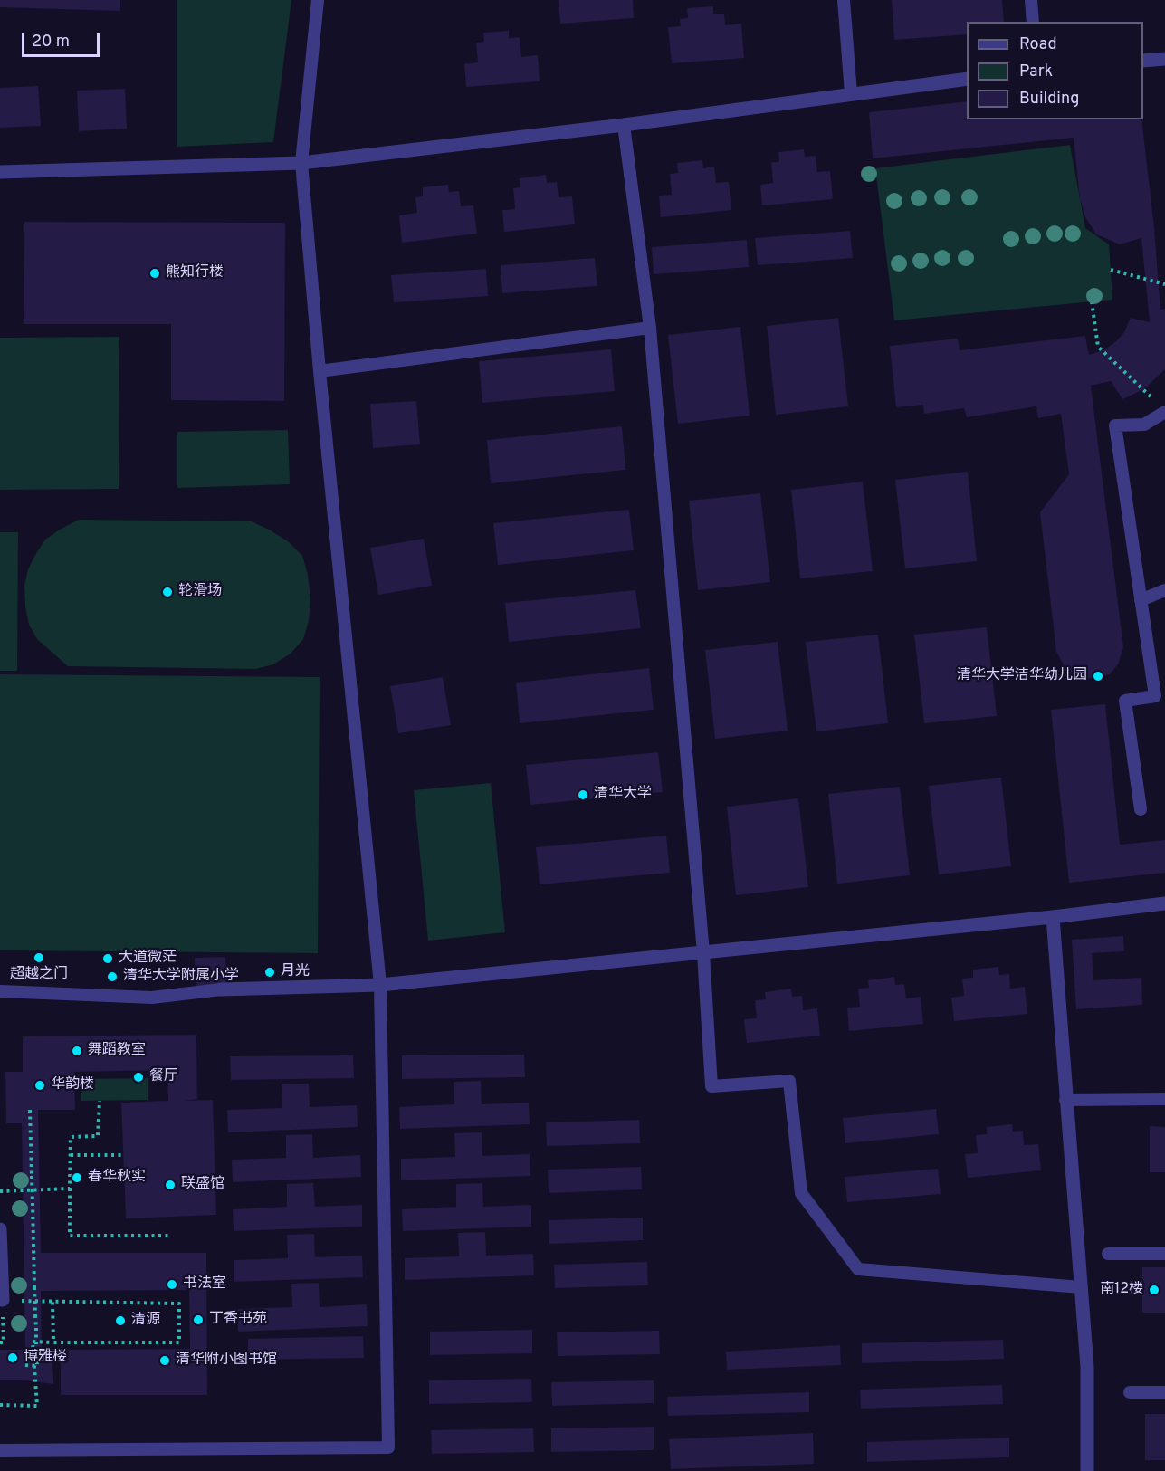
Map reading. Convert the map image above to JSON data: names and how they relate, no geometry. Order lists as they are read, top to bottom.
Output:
{
  "places": [
    "熊知行楼",
    "轮滑场",
    "清华大学洁华幼儿园",
    "清华大学",
    "超越之门",
    "大道微茫",
    "月光",
    "清华大学附属小学",
    "舞蹈教室",
    "餐厅",
    "华韵楼",
    "春华秋实",
    "联盛馆",
    "书法室",
    "南12楼",
    "丁香书苑",
    "清源",
    "博雅楼",
    "清华附小图书馆"
  ],
  "legend": ["Road", "Park", "Building"],
  "scale_bar": "20 m"
}
